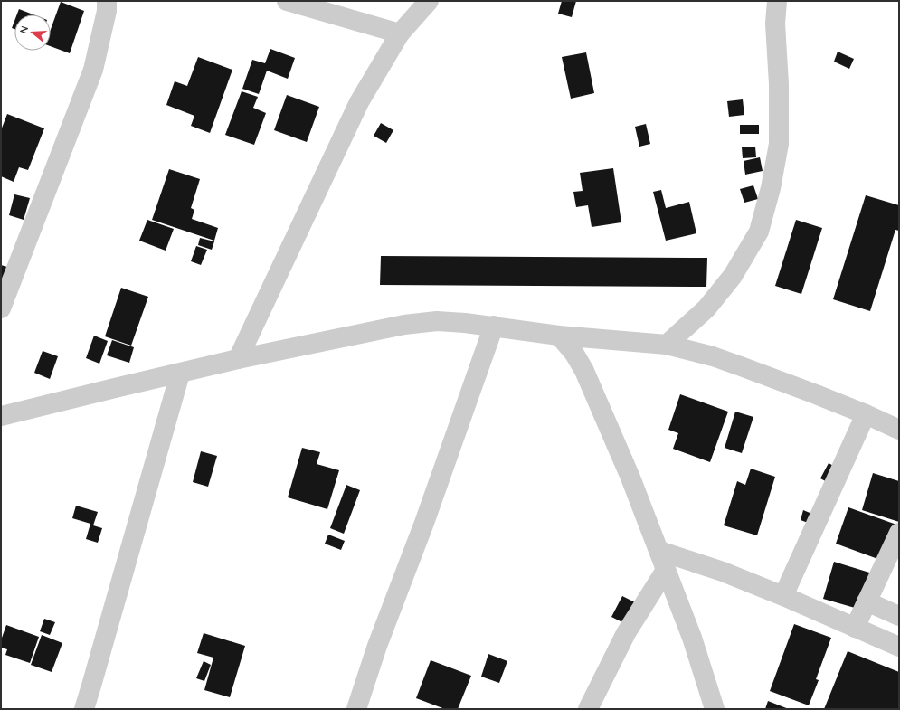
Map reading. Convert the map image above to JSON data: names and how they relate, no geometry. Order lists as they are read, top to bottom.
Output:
{
  "north": "left"
}
